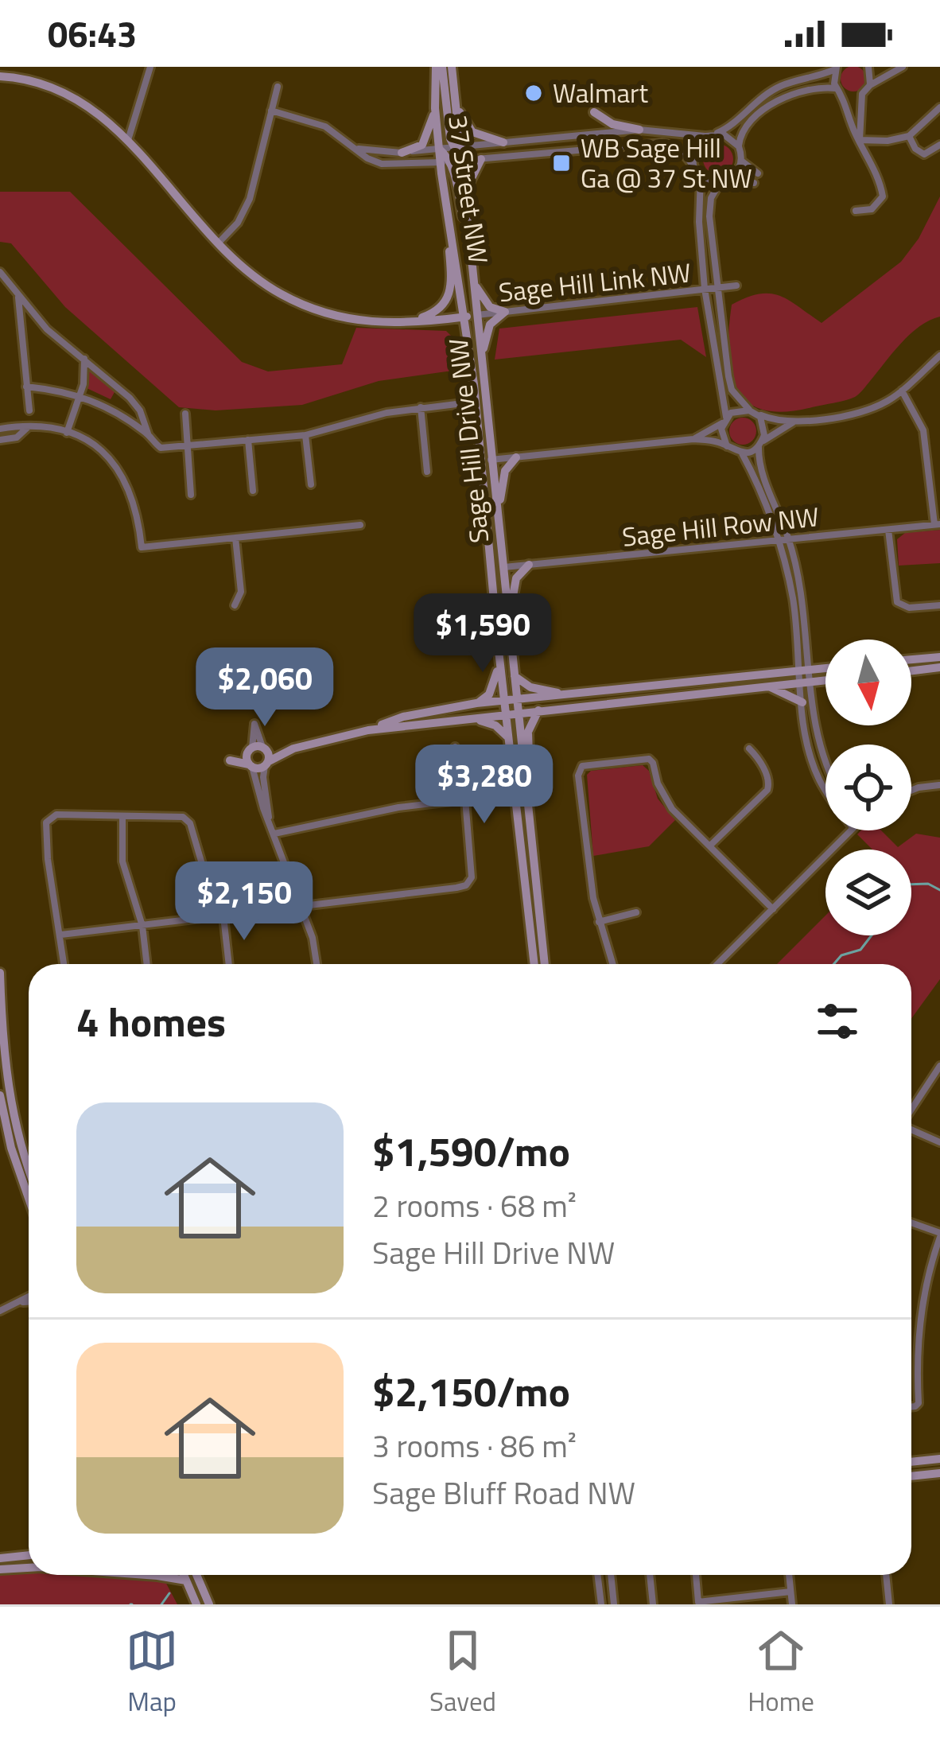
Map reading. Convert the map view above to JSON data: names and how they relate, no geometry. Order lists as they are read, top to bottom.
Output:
{
  "streets": {
    "street": [
      "37 Street NW",
      "Sage Hill Link NW",
      "Sage Hill Drive NW",
      "Sage Hill Row NW"
    ]
  },
  "crossings": [
    ["37 Street NW", "Sage Hill Link NW"],
    ["37 Street NW", "Sage Hill Drive NW"],
    ["Sage Hill Link NW", "Sage Hill Drive NW"],
    ["Sage Hill Drive NW", "Sage Hill Row NW"]
  ],
  "places": {
    "other": ["Walmart"],
    "transit": ["WB Sage Hill Ga @ 37 St NW"]
  },
  "north": "bottom",
  "page": {
    "status": "06:43",
    "price": [
      "$1,590",
      "$2,060",
      "$3,280",
      "$2,150"
    ],
    "heading": "4 homes",
    "list": [
      {
        "name": "$1,590/mo",
        "note": "2 rooms · 68 m² · Sage Hill Drive NW"
      },
      {
        "name": "$2,150/mo",
        "note": "3 rooms · 86 m² · Sage Bluff Road NW"
      }
    ],
    "tabs": ["Map", "Saved", "Home"]
  }
}
